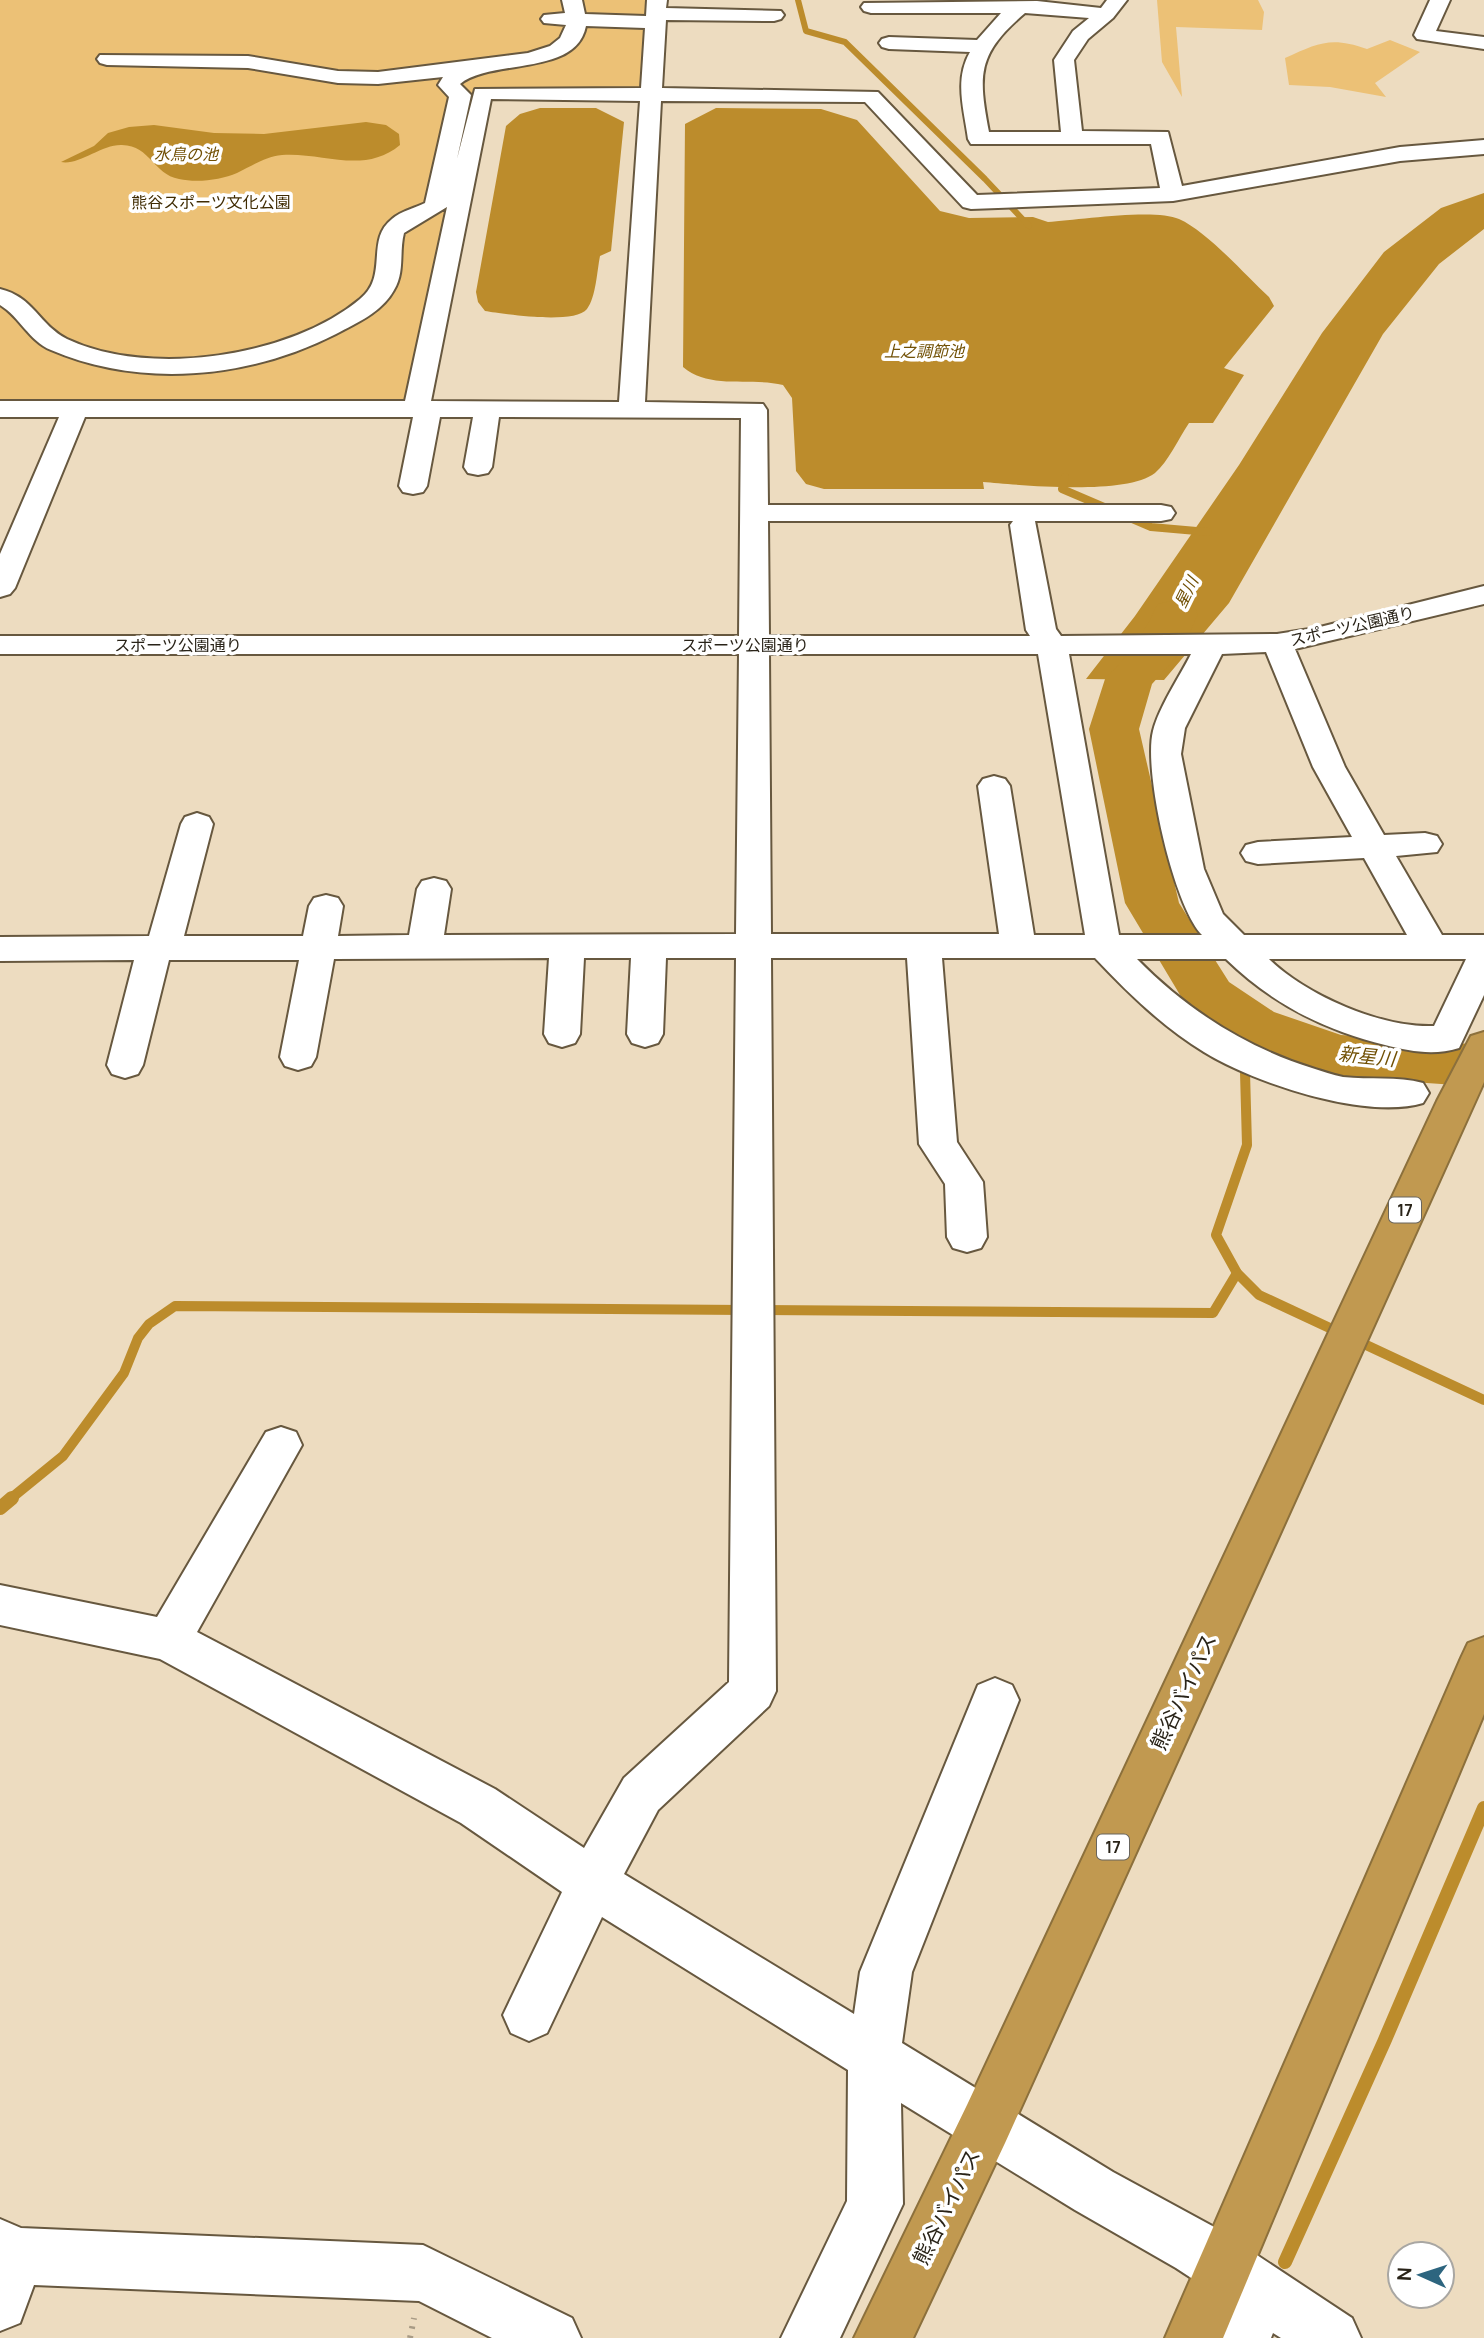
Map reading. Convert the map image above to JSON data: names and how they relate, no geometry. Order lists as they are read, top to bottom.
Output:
{
  "streets": {
    "highway": ["17", "熊谷バイパス"],
    "street": ["スポーツ公園通り"]
  },
  "water": [
    "水鳥の池",
    "上之調節池",
    "星川",
    "新星川"
  ],
  "parks": ["熊谷スポーツ文化公園"],
  "north": "left"
}
